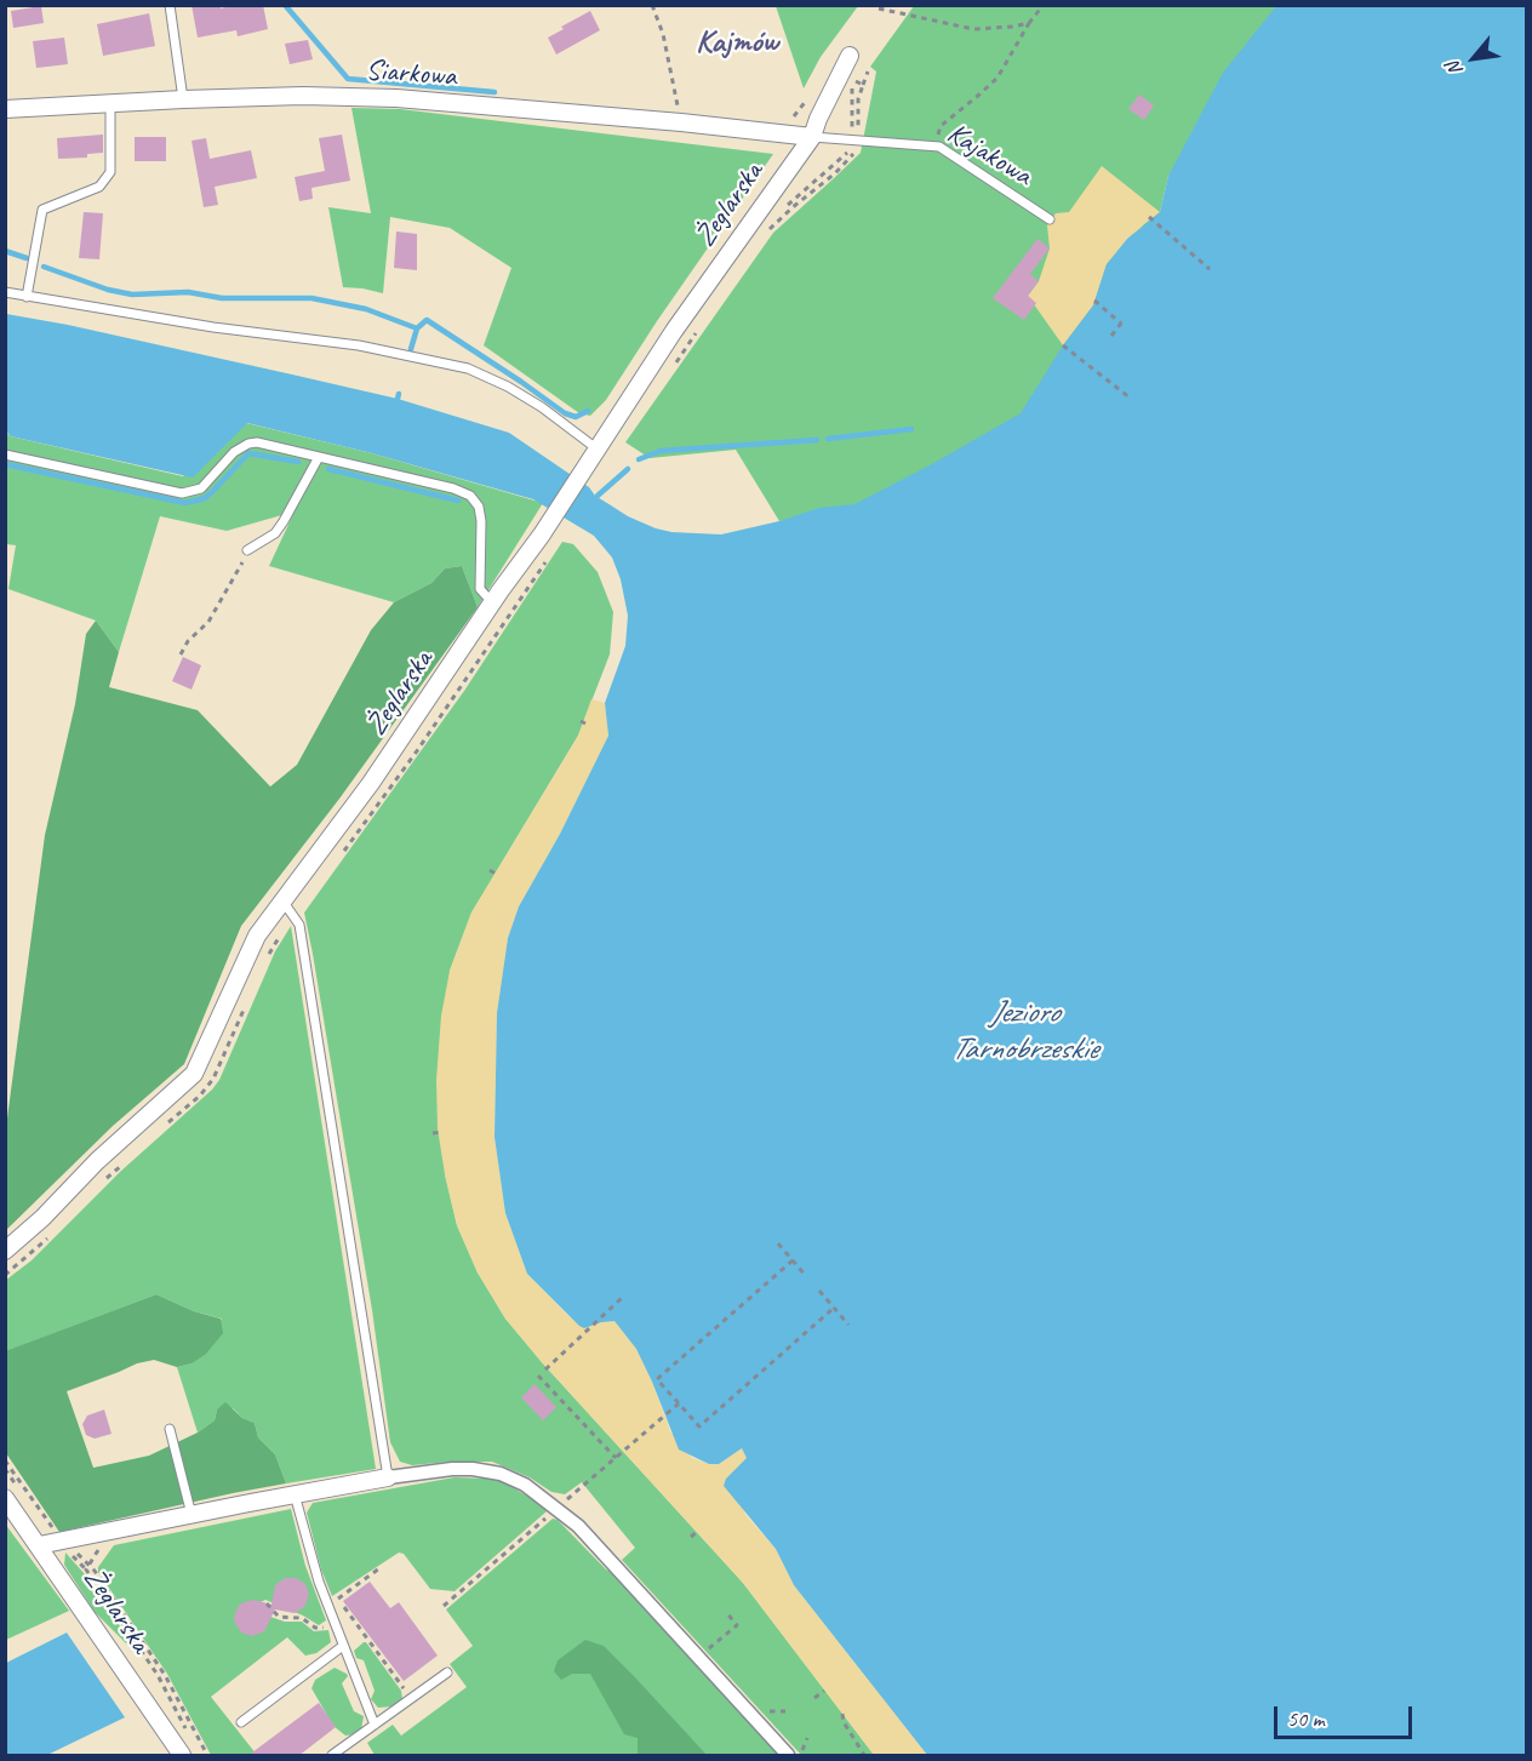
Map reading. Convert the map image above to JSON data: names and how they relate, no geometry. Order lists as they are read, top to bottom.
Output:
{
  "streets": {
    "street": ["Siarkowa", "Żeglarska"],
    "lane": ["Kajakowa"]
  },
  "crossings": [
    ["Siarkowa", "Kajakowa"],
    ["Siarkowa", "Żeglarska"],
    ["Kajakowa", "Żeglarska"]
  ],
  "districts": ["Kajmów"],
  "water": ["Jezioro Tarnobrzeskie"],
  "scale_bar": "50 m",
  "north": "bottom left"
}
